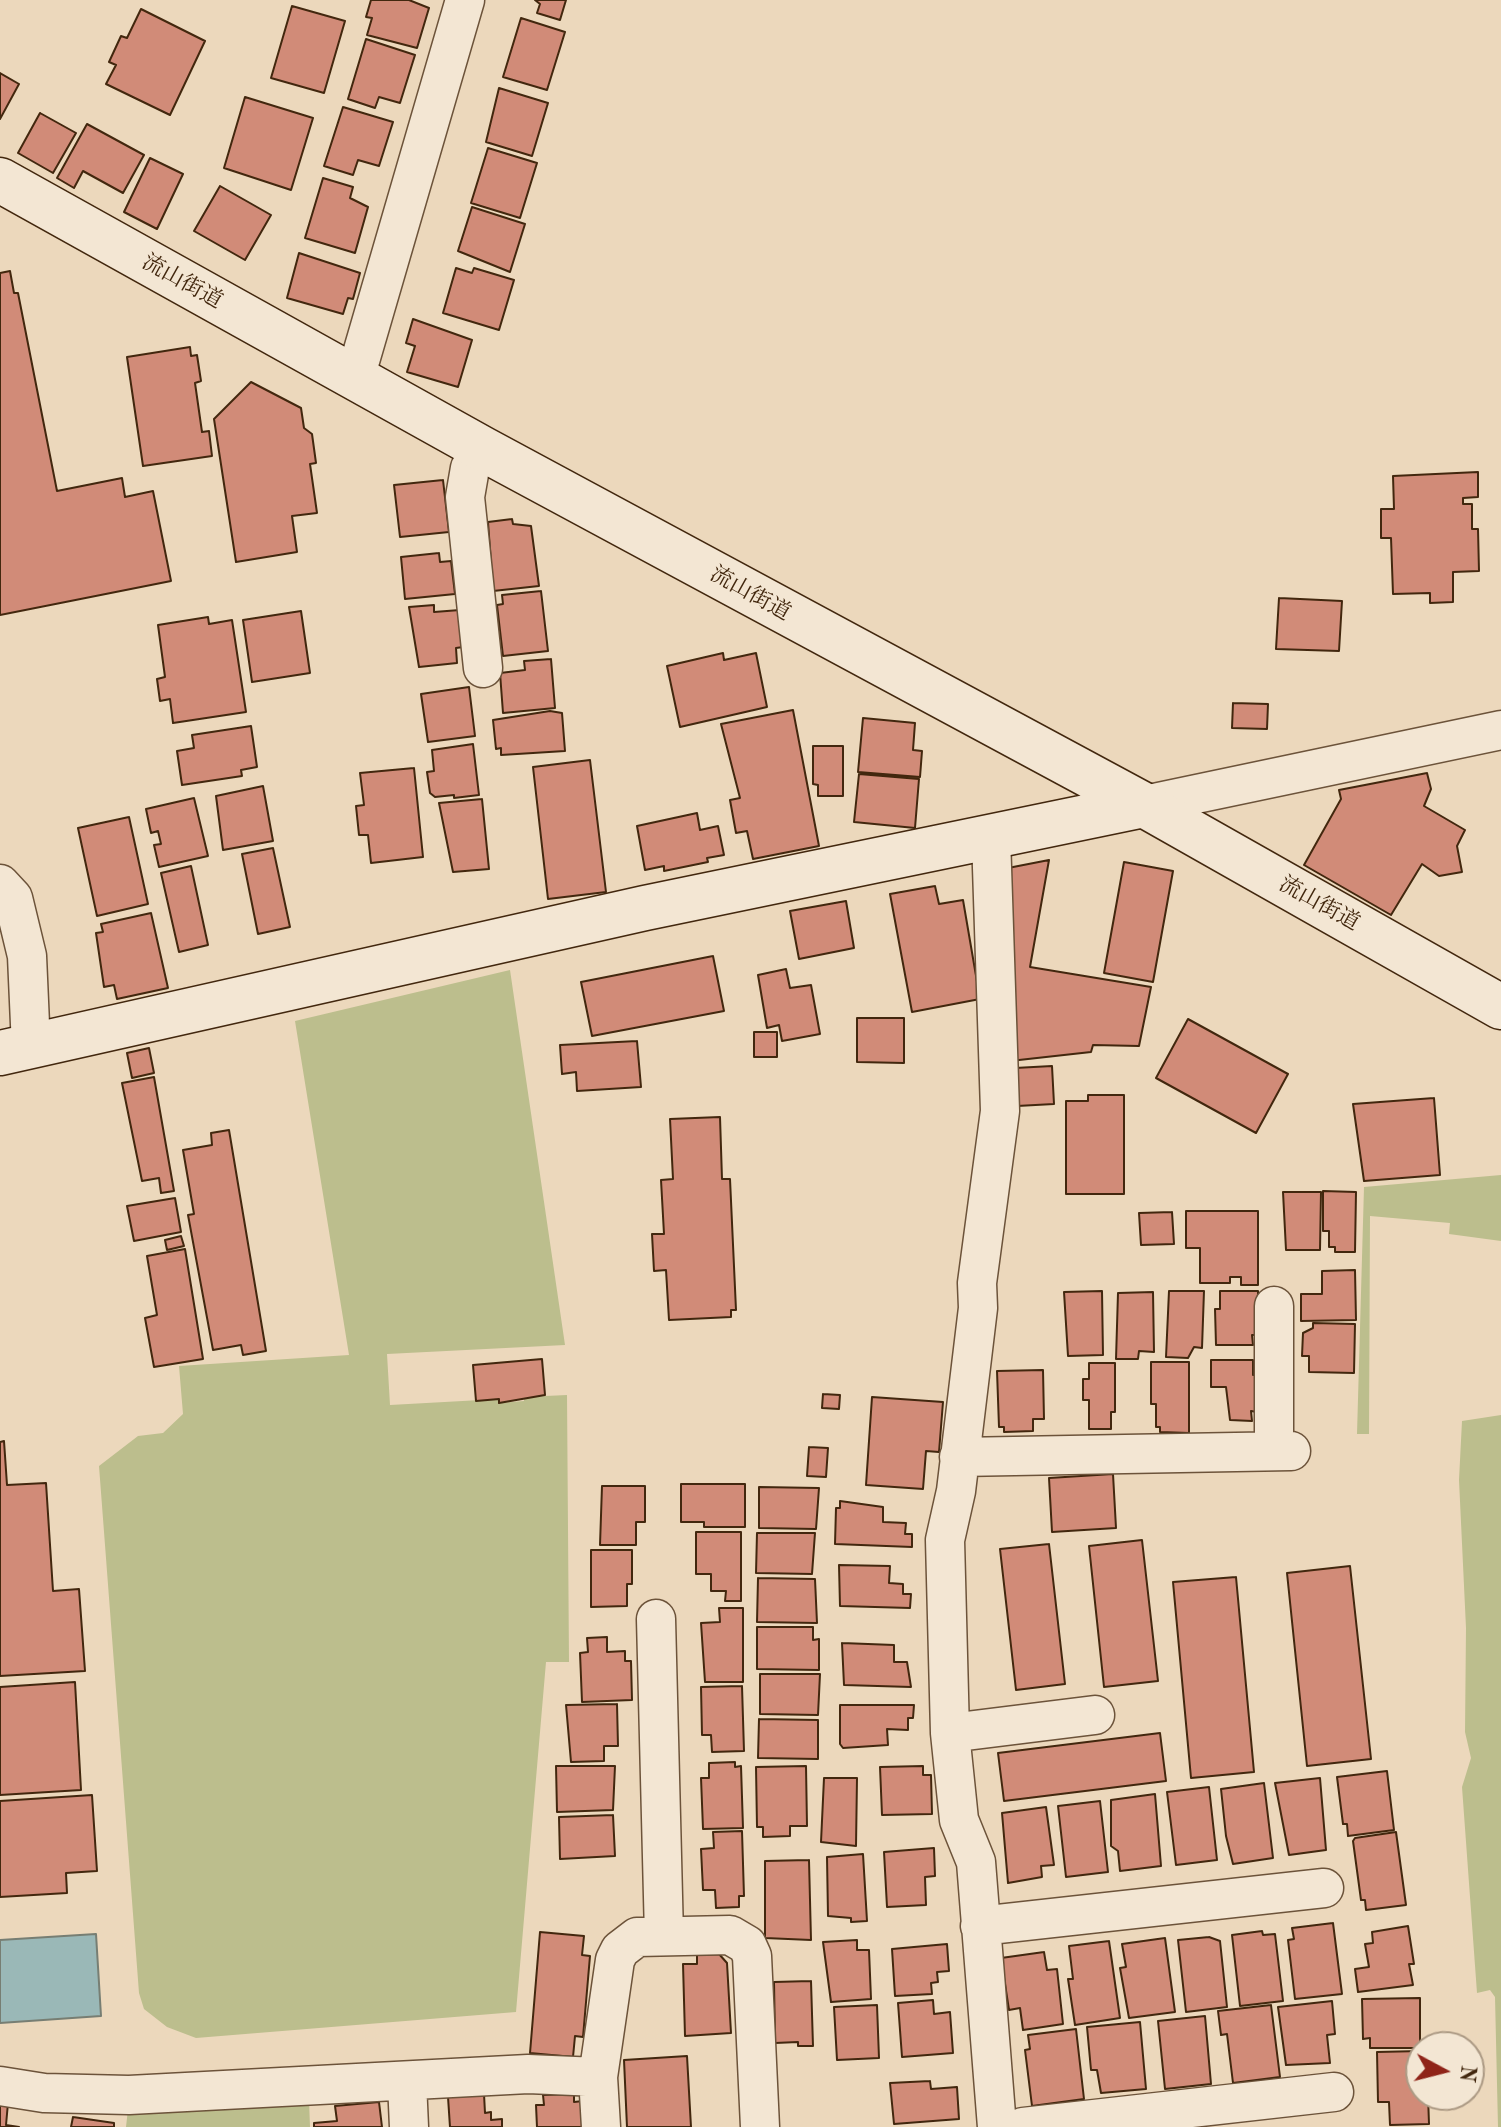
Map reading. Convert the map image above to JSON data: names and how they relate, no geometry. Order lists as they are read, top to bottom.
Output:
{
  "streets": {
    "street": ["流山街道"]
  },
  "north": "right"
}
